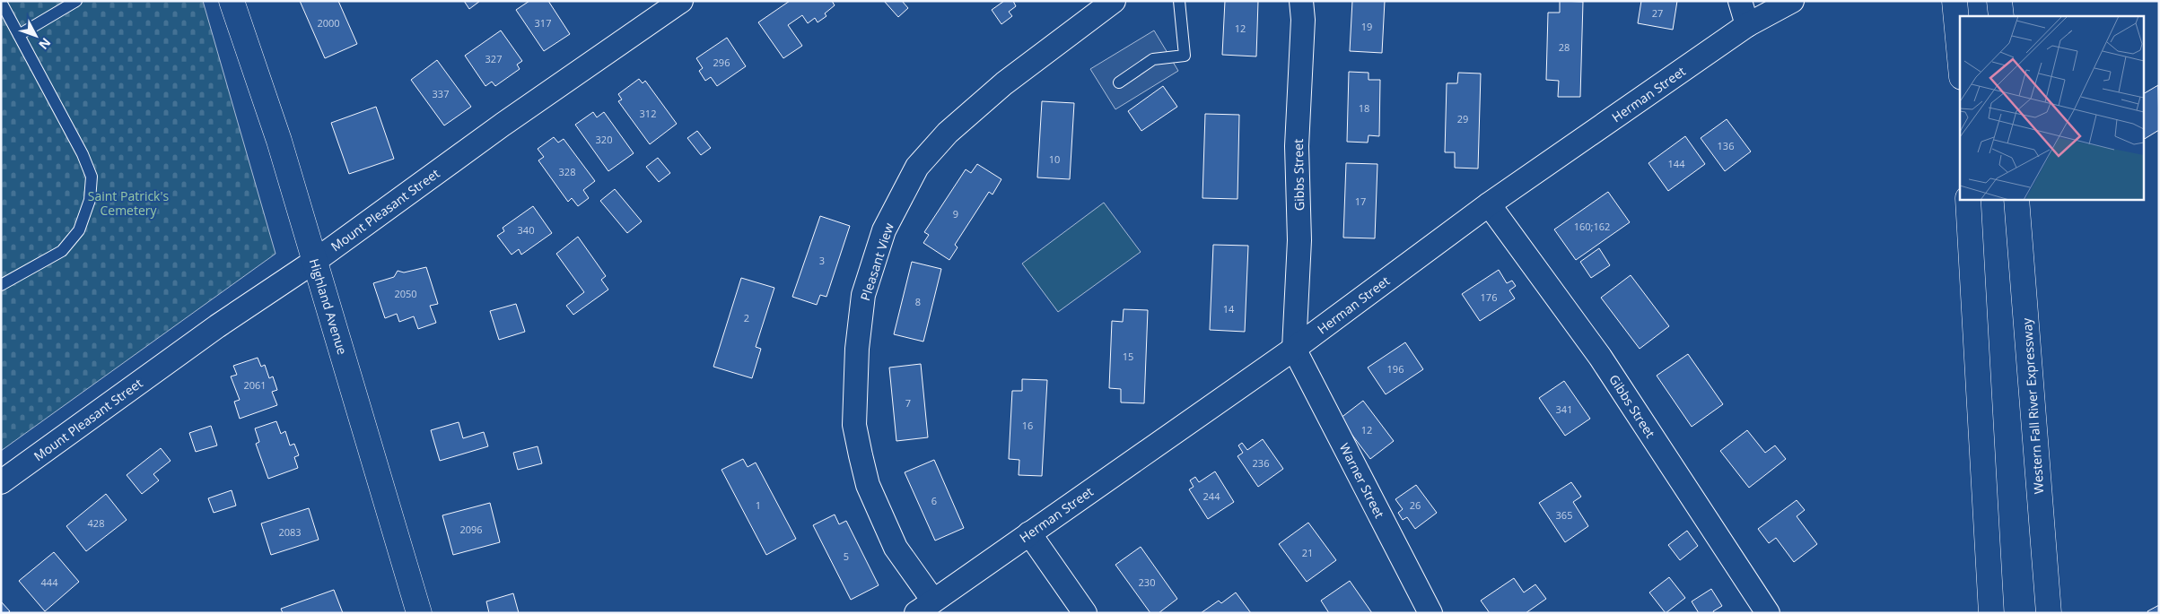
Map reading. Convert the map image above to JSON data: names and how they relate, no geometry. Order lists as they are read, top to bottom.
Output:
{
  "streets": {
    "main road": ["Highland Avenue", "Western Fall River Expressway"],
    "street": [
      "Herman Street",
      "Gibbs Street",
      "Mount Pleasant Street",
      "Pleasant View",
      "Warner Street"
    ]
  },
  "crossings": [
    ["Herman Street", "Gibbs Street"],
    ["Herman Street", "Pleasant View"],
    ["Herman Street", "Warner Street"],
    ["Gibbs Street", "Warner Street"],
    ["Mount Pleasant Street", "Highland Avenue"]
  ],
  "parks": ["Saint Patrick's Cemetery"],
  "house_numbers": [
    "27",
    "2000",
    "317",
    "19",
    "12",
    "28",
    "327",
    "296",
    "337",
    "18",
    "312",
    "29",
    "320",
    "136",
    "10",
    "144",
    "328",
    "17",
    "9",
    "160;162",
    "340",
    "3",
    "2050",
    "176",
    "8",
    "14",
    "2",
    "15",
    "196",
    "2061",
    "7",
    "341",
    "16",
    "12",
    "236",
    "244",
    "6",
    "1",
    "26",
    "365",
    "428",
    "2096",
    "2083",
    "21",
    "5",
    "444",
    "230"
  ],
  "north": "bottom right"
}
